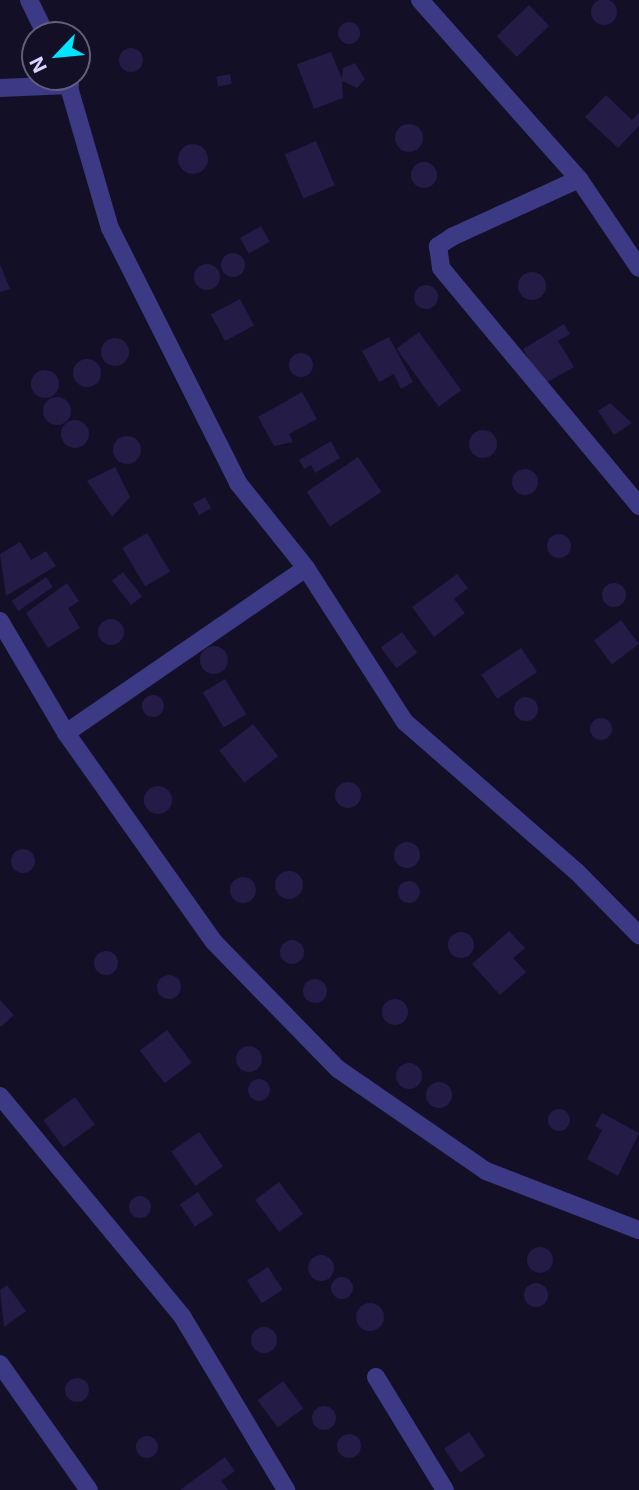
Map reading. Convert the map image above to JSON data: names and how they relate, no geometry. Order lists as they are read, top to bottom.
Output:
{
  "north": "bottom left"
}
